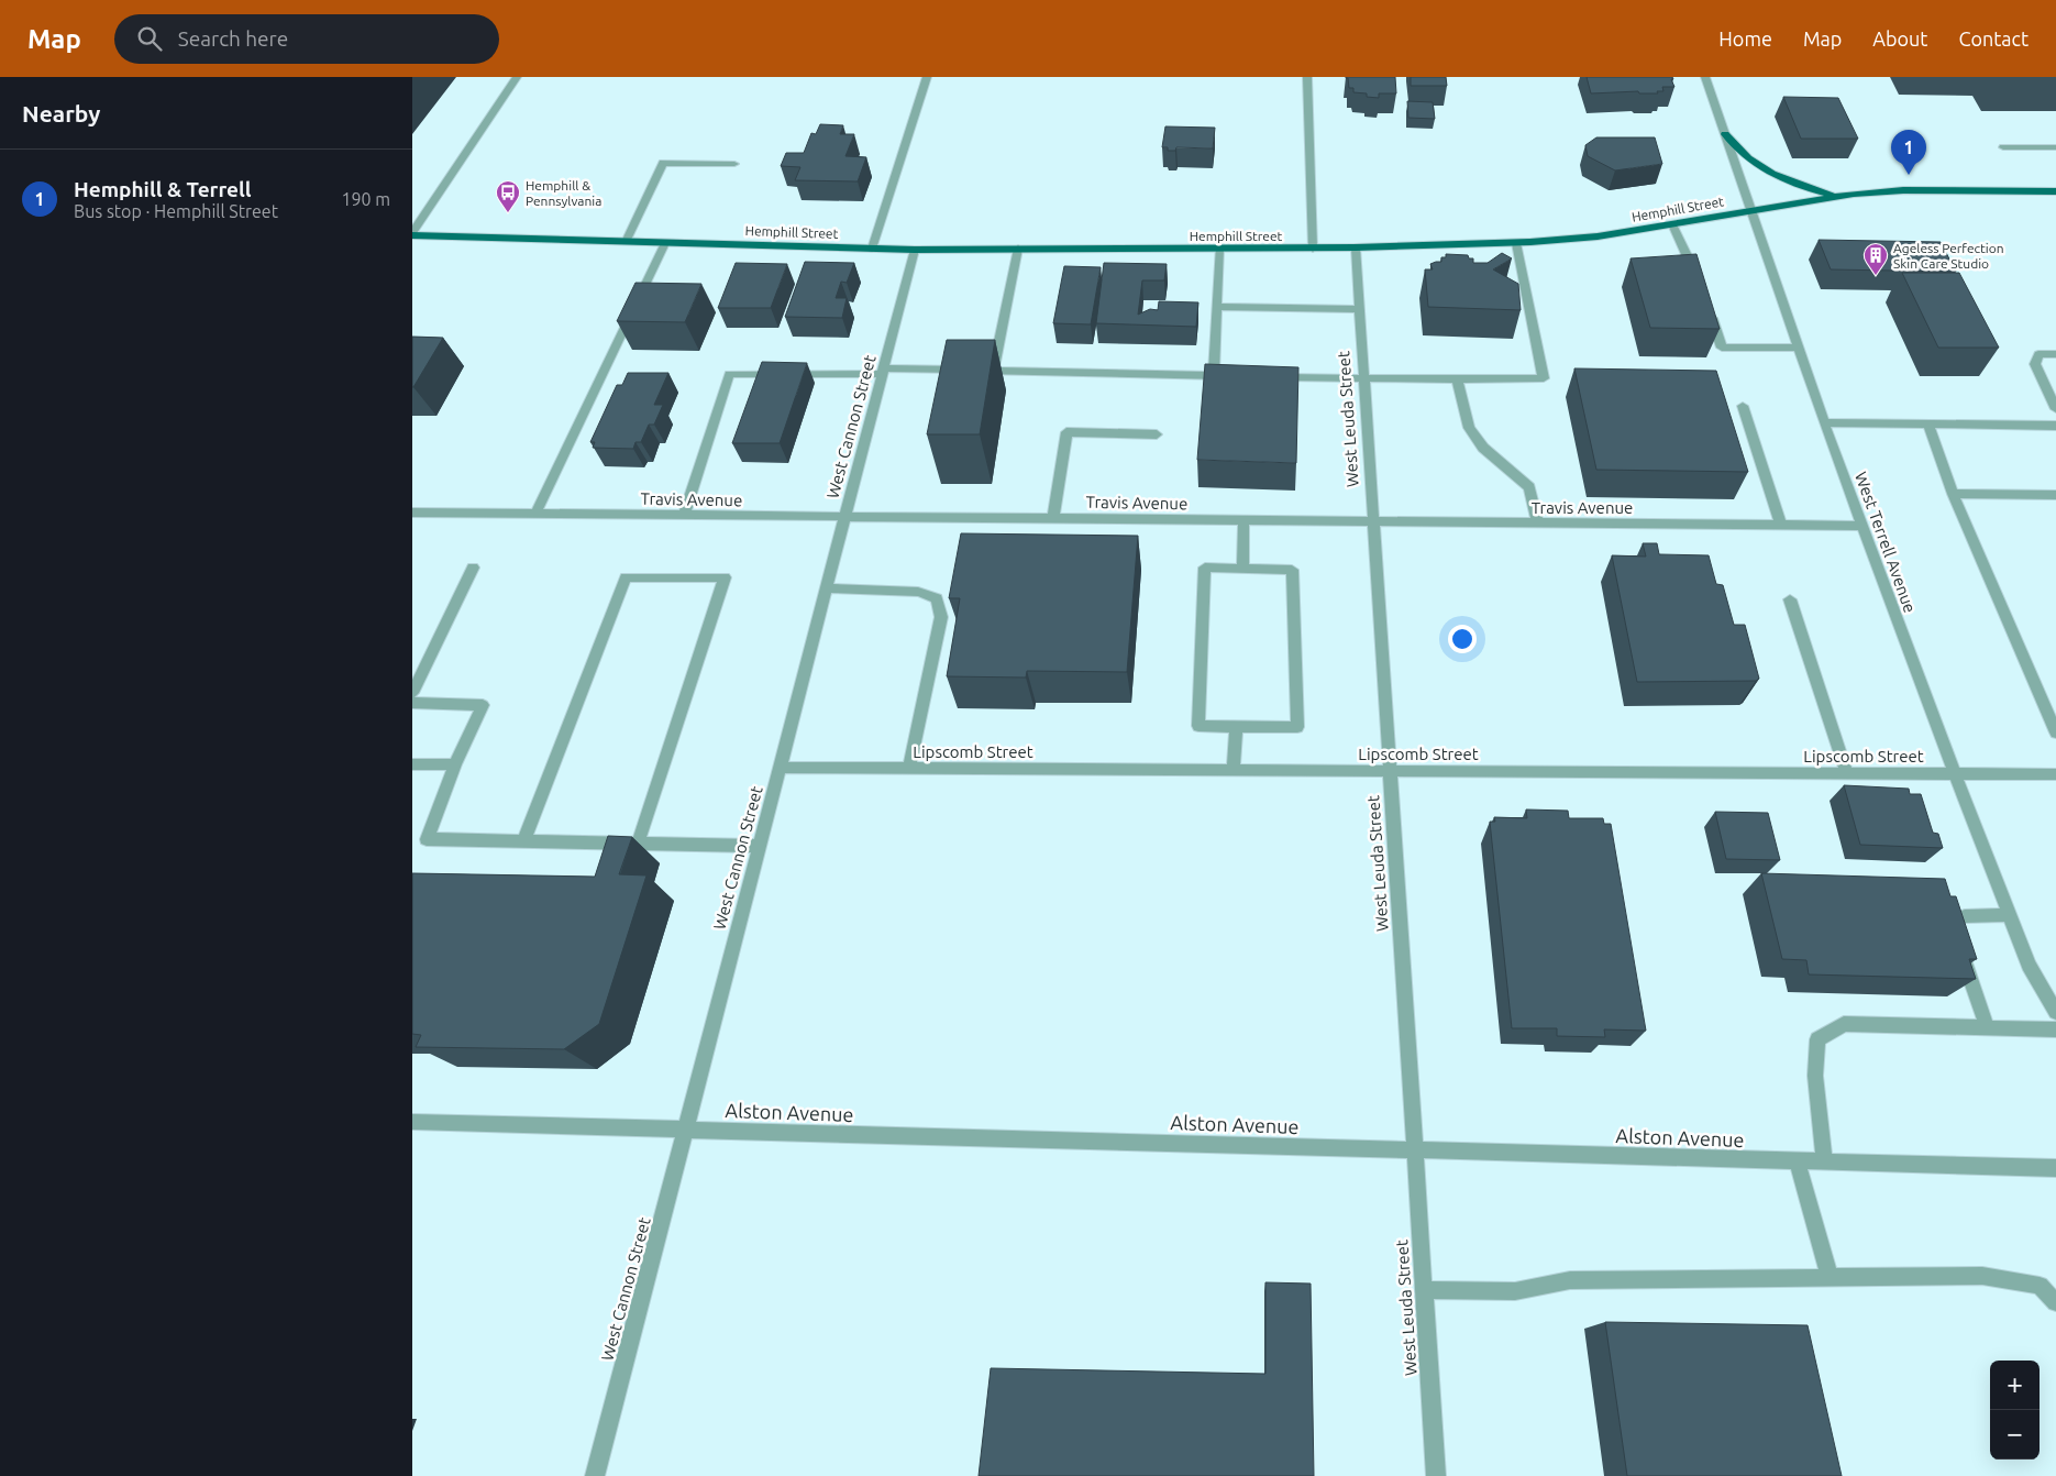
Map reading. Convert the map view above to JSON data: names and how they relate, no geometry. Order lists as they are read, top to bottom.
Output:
{
  "streets": {
    "main road": ["Hemphill Street"],
    "street": [
      "West Leuda Street",
      "West Cannon Street",
      "Travis Avenue",
      "West Terrell Avenue",
      "Lipscomb Street",
      "Alston Avenue"
    ]
  },
  "crossings": [
    ["Hemphill Street", "West Leuda Street"],
    ["Hemphill Street", "West Cannon Street"],
    ["Hemphill Street", "West Terrell Avenue"],
    ["West Leuda Street", "Travis Avenue"],
    ["West Leuda Street", "Lipscomb Street"],
    ["West Leuda Street", "Alston Avenue"],
    ["West Cannon Street", "Travis Avenue"],
    ["West Cannon Street", "Lipscomb Street"],
    ["West Cannon Street", "Alston Avenue"],
    ["Travis Avenue", "West Terrell Avenue"],
    ["West Terrell Avenue", "Lipscomb Street"]
  ],
  "places": {
    "bus stop": ["Hemphill & Pennsylvania"],
    "building": ["Ageless Perfection Skin Care Studio"]
  },
  "page": {
    "header": "Map",
    "search": "Search here",
    "nav": [
      "Home",
      "Map",
      "About",
      "Contact"
    ],
    "heading": "Nearby",
    "pins": "1",
    "list": [
      {
        "mark": "1",
        "name": "Hemphill & Terrell",
        "note": "Bus stop · Hemphill Street",
        "value": "190 m"
      }
    ],
    "map_buttons": ["+", "−"]
  }
}
